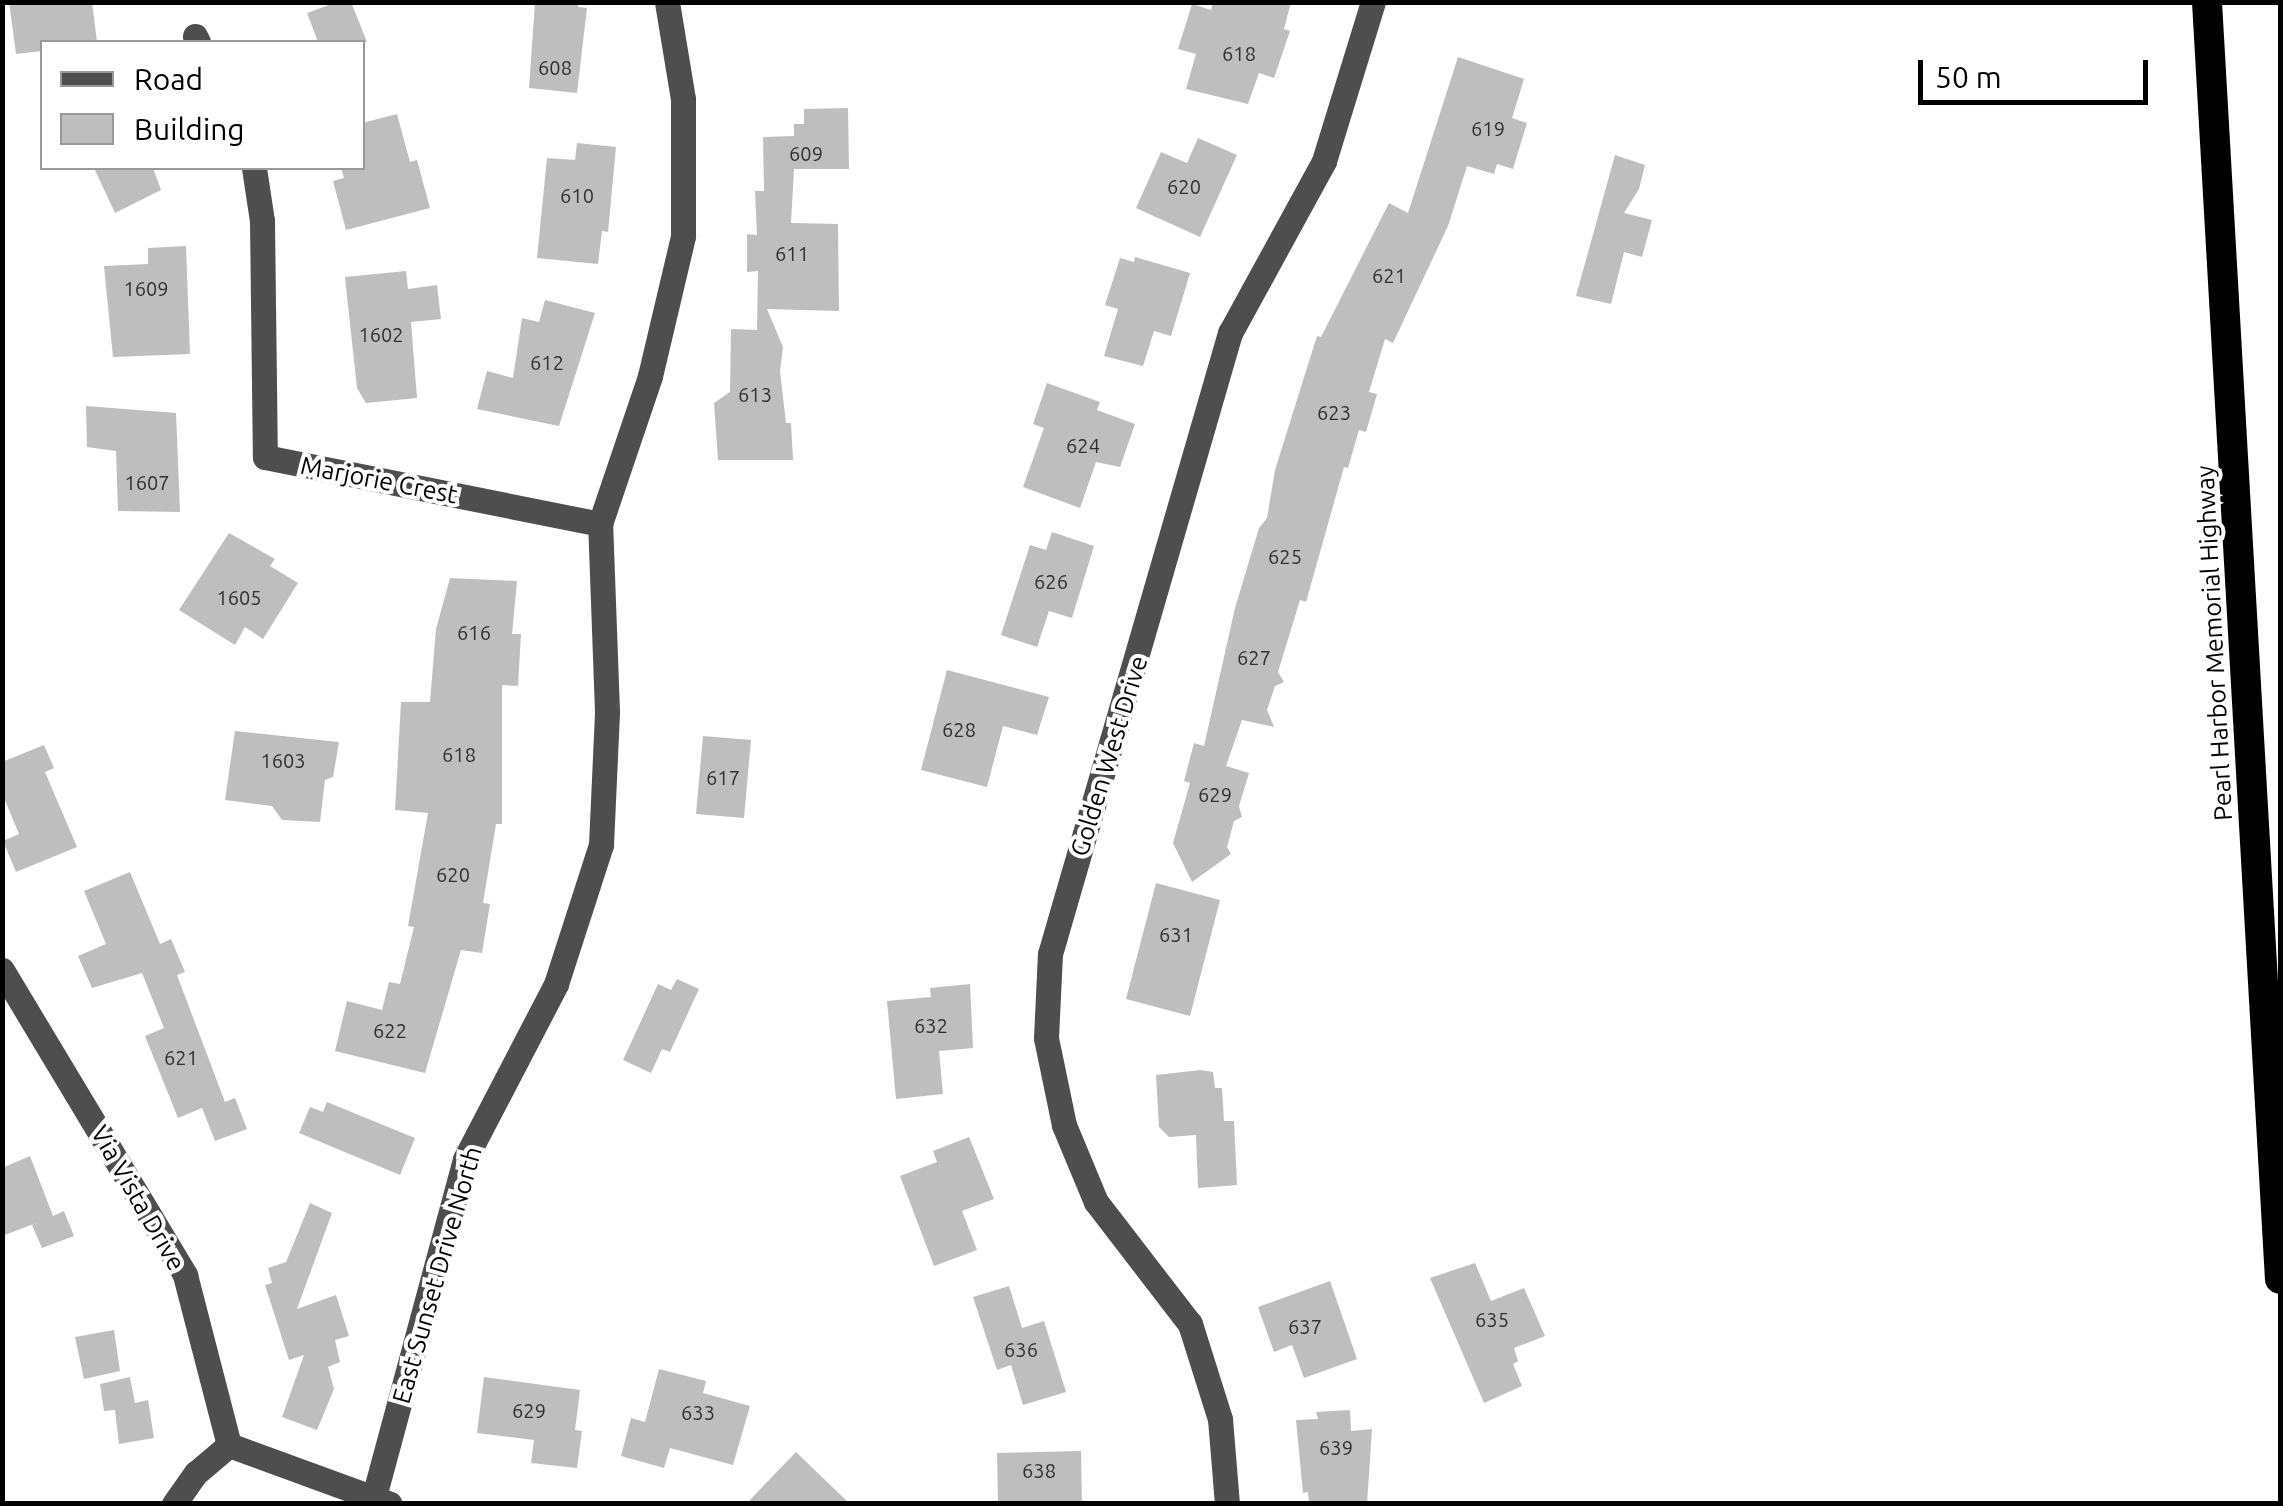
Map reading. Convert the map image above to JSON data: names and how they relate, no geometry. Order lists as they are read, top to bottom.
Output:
{
  "streets": {
    "highway": ["Pearl Harbor Memorial Highway"],
    "street": [
      "Marjorie Crest",
      "Golden West Drive",
      "Via Vista Drive",
      "East Sunset Drive North"
    ]
  },
  "crossings": [
    ["Marjorie Crest", "East Sunset Drive North"]
  ],
  "house_numbers": [
    "618",
    "608",
    "619",
    "609",
    "620",
    "610",
    "611",
    "621",
    "1609",
    "1602",
    "612",
    "613",
    "623",
    "624",
    "1607",
    "625",
    "626",
    "1605",
    "616",
    "627",
    "628",
    "618",
    "1603",
    "617",
    "629",
    "620",
    "631",
    "632",
    "622",
    "621",
    "635",
    "637",
    "636",
    "629",
    "633",
    "639",
    "638"
  ],
  "legend": ["Road", "Building"],
  "scale_bar": "50 m"
}
